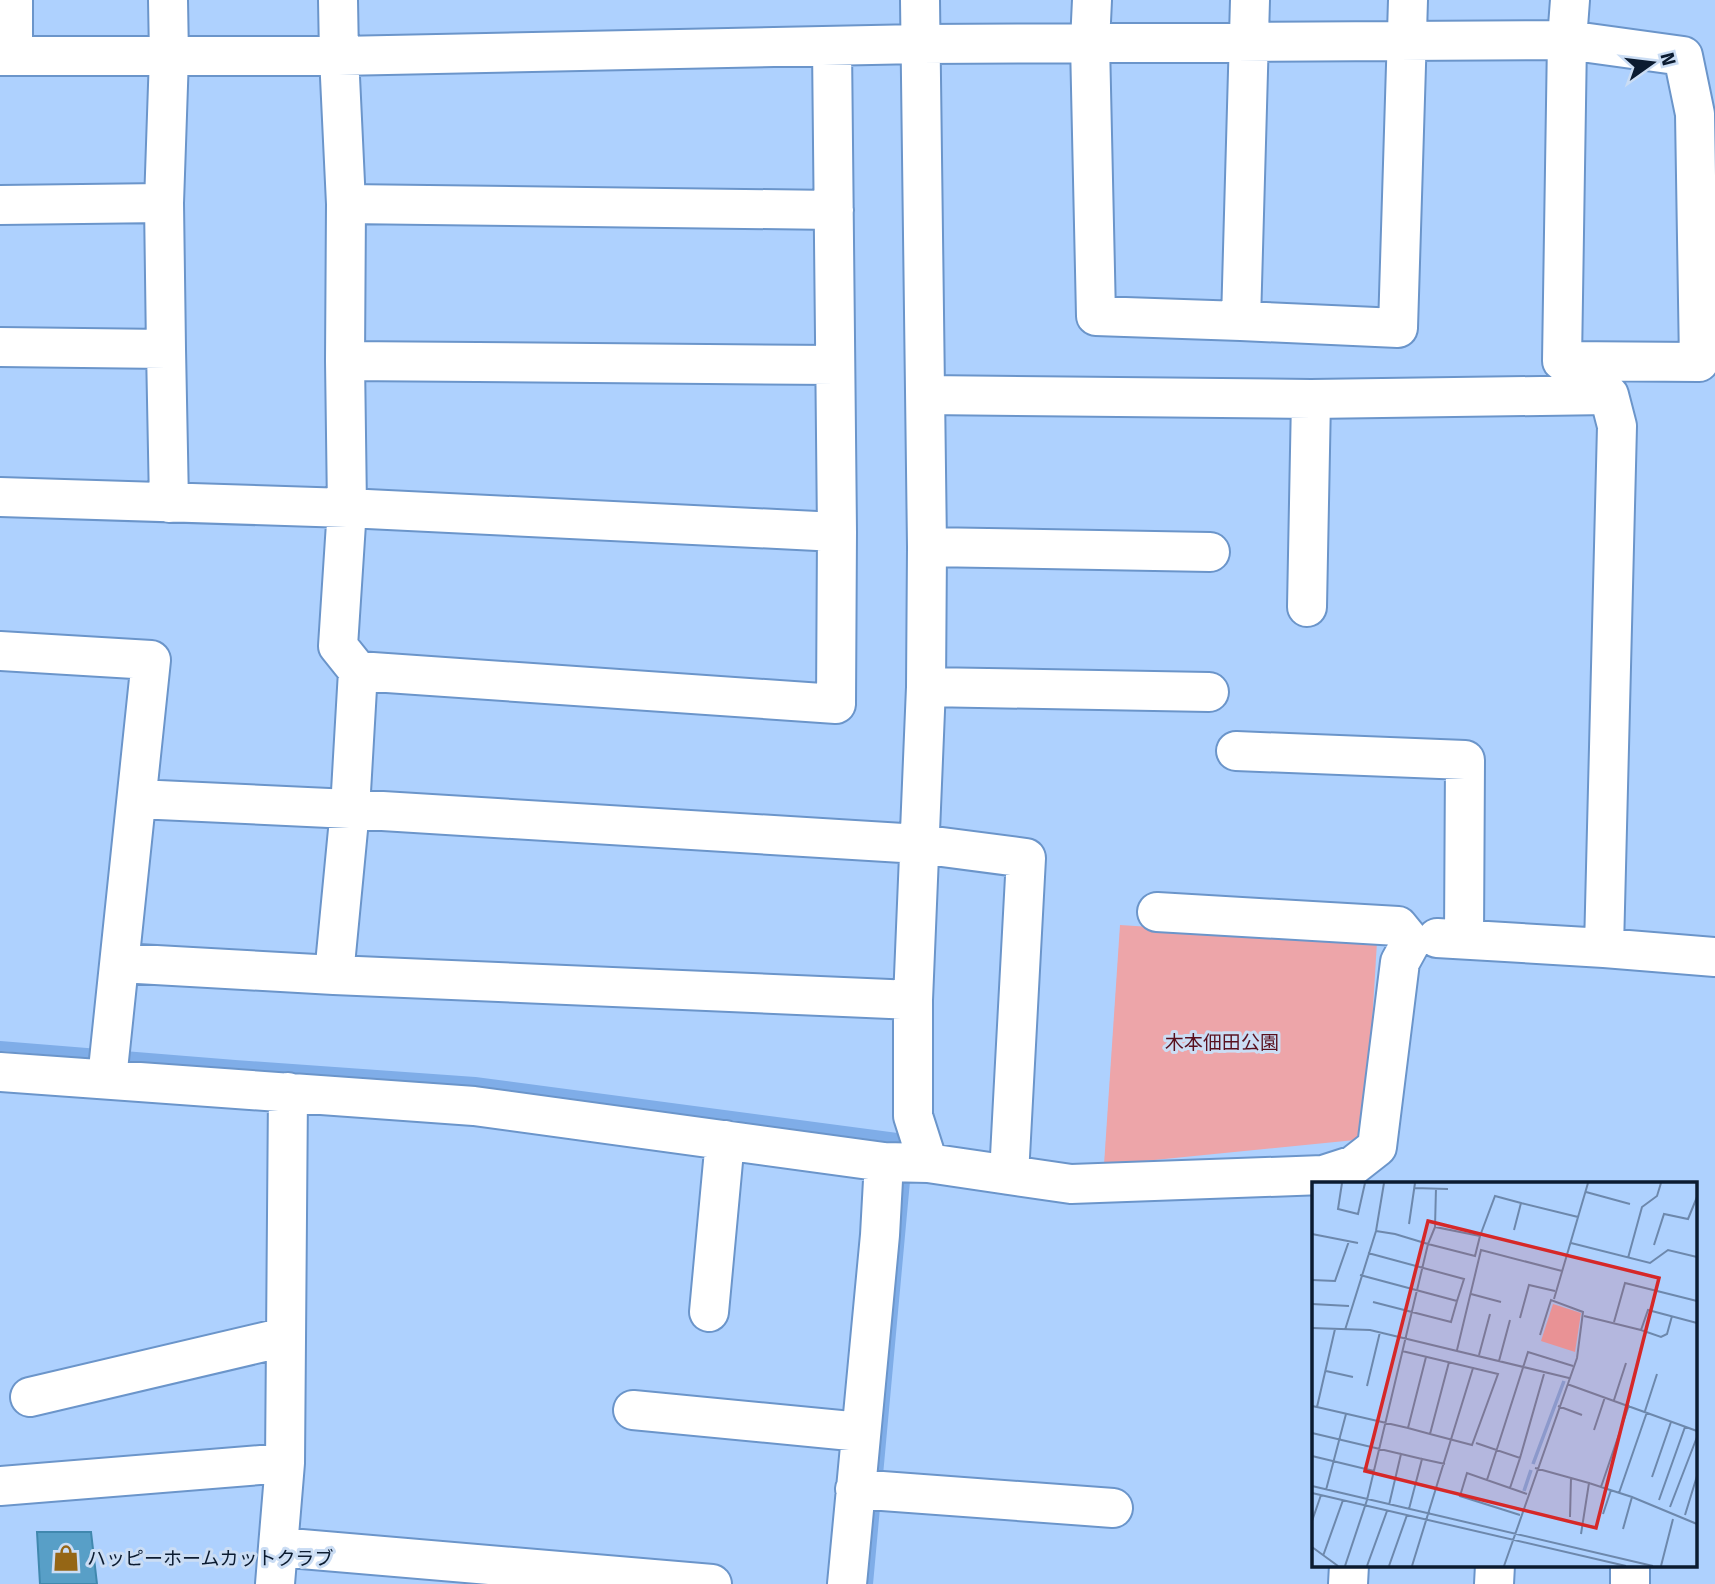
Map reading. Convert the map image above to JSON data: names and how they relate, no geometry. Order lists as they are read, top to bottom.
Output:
{
  "parks": ["木本佃田公園"],
  "places": {
    "shop": ["ハッピーホームカットクラブ"]
  },
  "north": "right"
}
